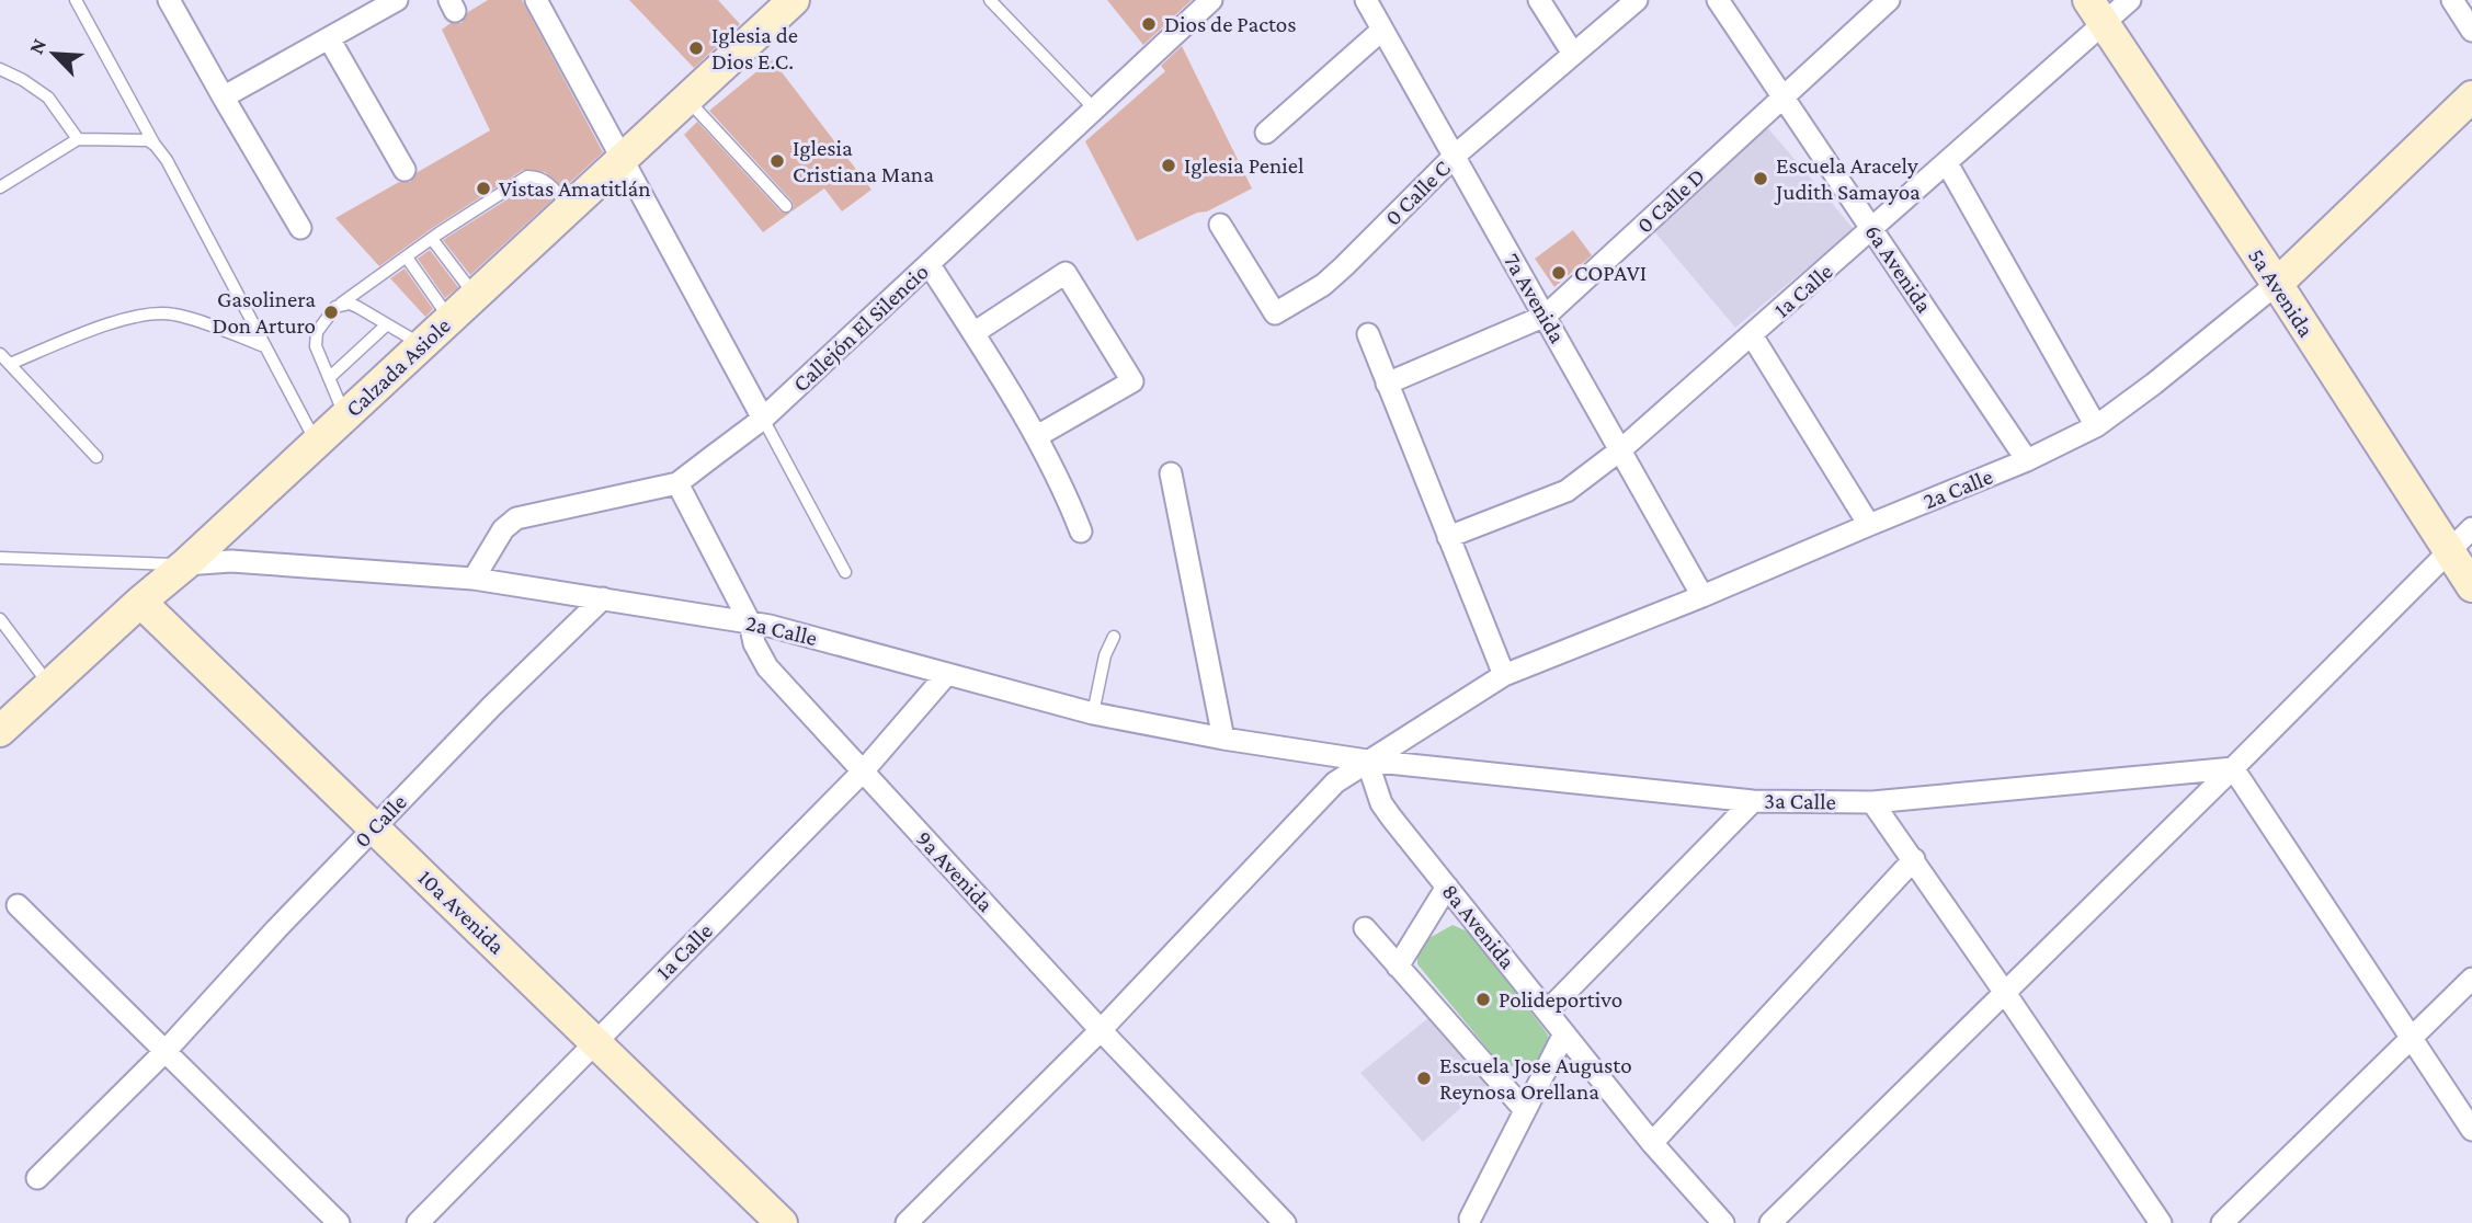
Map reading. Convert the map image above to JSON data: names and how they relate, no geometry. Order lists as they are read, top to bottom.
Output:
{
  "streets": {
    "main road": [
      "5a Avenida",
      "Calzada Asiole",
      "2a Calle",
      "10a Avenida"
    ],
    "street": [
      "0 Calle C",
      "0 Calle D",
      "6a Avenida",
      "1a Calle",
      "7a Avenida",
      "Callejón El Silencio",
      "3a Calle",
      "0 Calle",
      "9a Avenida",
      "8a Avenida"
    ]
  },
  "crossings": [
    ["0 Calle C", "7a Avenida"],
    ["0 Calle D", "6a Avenida"],
    ["0 Calle D", "7a Avenida"],
    ["6a Avenida", "1a Calle"],
    ["6a Avenida", "2a Calle"],
    ["1a Calle", "5a Avenida"],
    ["1a Calle", "7a Avenida"],
    ["1a Calle", "2a Calle"],
    ["1a Calle", "9a Avenida"],
    ["1a Calle", "10a Avenida"],
    ["5a Avenida", "2a Calle"],
    ["7a Avenida", "2a Calle"],
    ["Callejón El Silencio", "2a Calle"],
    ["Callejón El Silencio", "9a Avenida"],
    ["Calzada Asiole", "2a Calle"],
    ["Calzada Asiole", "10a Avenida"],
    ["2a Calle", "3a Calle"],
    ["2a Calle", "0 Calle"],
    ["2a Calle", "9a Avenida"],
    ["2a Calle", "8a Avenida"],
    ["3a Calle", "8a Avenida"],
    ["0 Calle", "10a Avenida"]
  ],
  "places": [
    "Dios de Pactos",
    "Iglesia de Dios E.C.",
    "Iglesia Cristiana Mana",
    "Iglesia Peniel",
    "Escuela Aracely Judith Samayoa",
    "Vistas Amatitlán",
    "COPAVI",
    "Gasolinera Don Arturo",
    "Polideportivo",
    "Escuela Jose Augusto Reynosa Orellana"
  ],
  "north": "top left"
}
